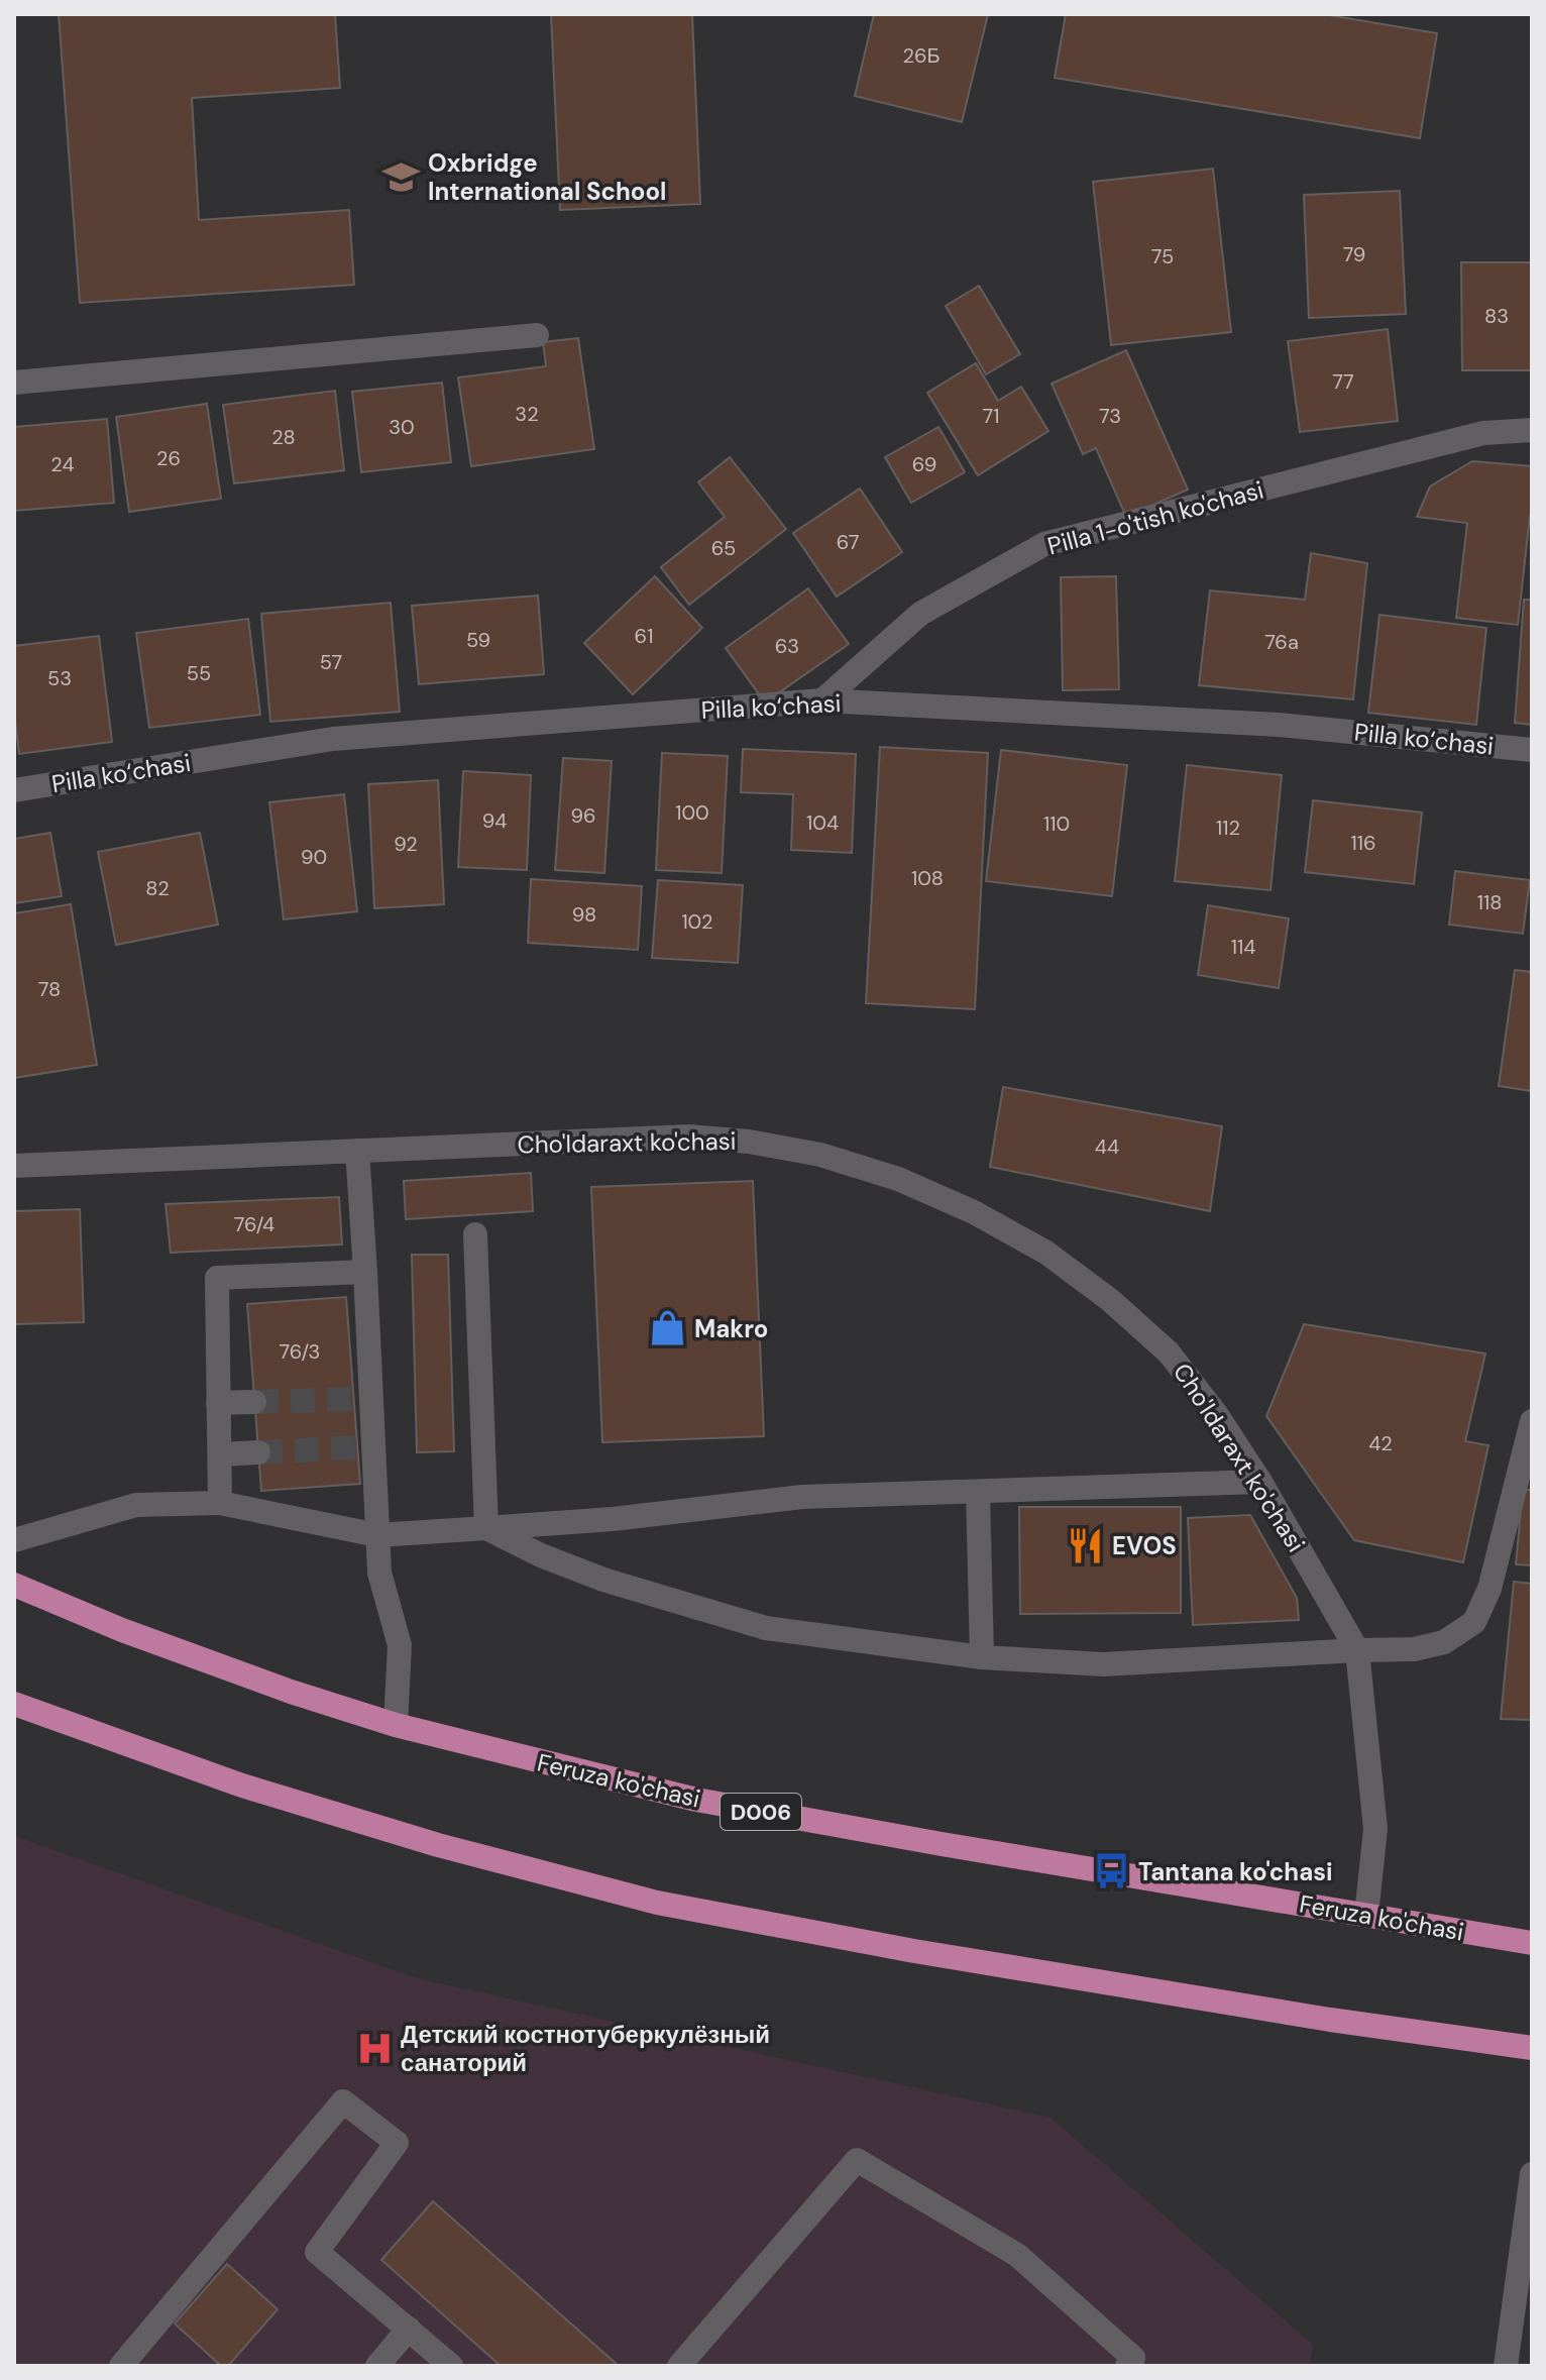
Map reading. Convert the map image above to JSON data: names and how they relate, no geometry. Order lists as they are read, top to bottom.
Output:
{
  "streets": {
    "main road": ["Feruza ko'chasi", "D006"],
    "street": ["Pilla 1-o'tish ko'chasi", "Pilla ko‘chasi", "Cho'ldaraxt ko'chasi"]
  },
  "crossings": [
    ["Pilla 1-o'tish ko'chasi", "Pilla ko‘chasi"],
    ["Cho'ldaraxt ko'chasi", "Feruza ko'chasi"]
  ],
  "places": {
    "school or university": ["Oxbridge International School"],
    "shop": ["Makro"],
    "restaurant": ["EVOS"],
    "bus stop": ["Tantana ko'chasi"],
    "hospital": ["Детский костнотуберкулёзный санаторий"]
  },
  "house_numbers": [
    "26Б",
    "79",
    "75",
    "83",
    "77",
    "32",
    "71",
    "73",
    "30",
    "28",
    "26",
    "24",
    "69",
    "67",
    "65",
    "61",
    "59",
    "76a",
    "63",
    "57",
    "55",
    "53",
    "100",
    "96",
    "94",
    "104",
    "110",
    "112",
    "116",
    "92",
    "90",
    "108",
    "82",
    "118",
    "98",
    "102",
    "114",
    "78",
    "44",
    "76/4",
    "76/3",
    "42"
  ]
}
